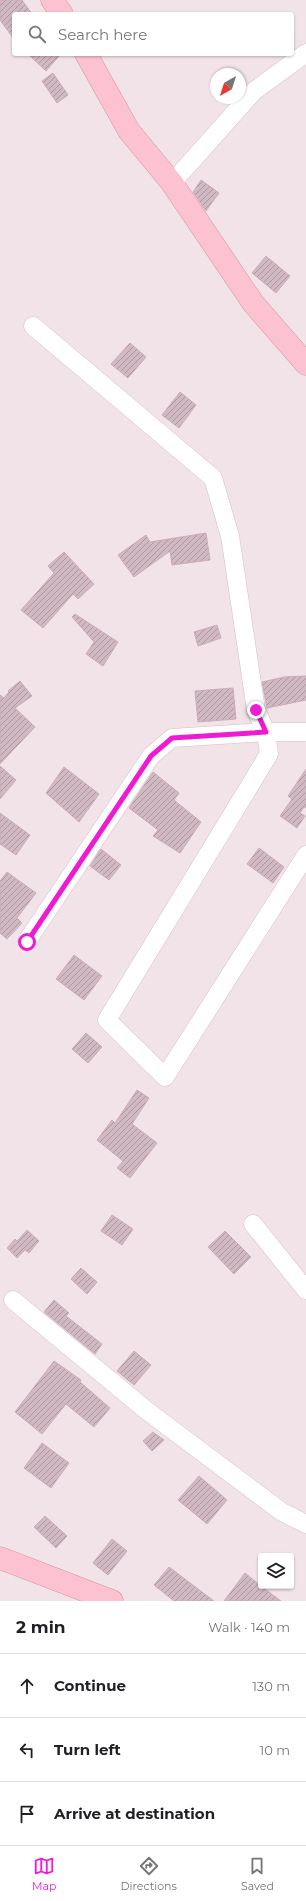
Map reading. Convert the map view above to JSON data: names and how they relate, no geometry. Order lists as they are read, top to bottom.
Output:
{
  "north": "bottom left",
  "page": {
    "search": "Search here",
    "heading": ["2 min", "Walk · 140 m"],
    "list": [
      ["Continue", "130 m"],
      ["Turn left", "10 m"],
      "Arrive at destination"
    ],
    "nav": ["Map", "Directions", "Saved"]
  }
}
